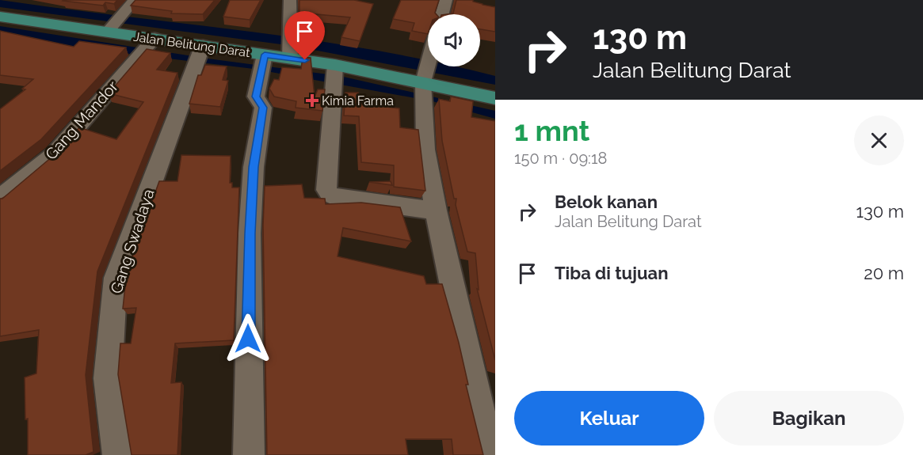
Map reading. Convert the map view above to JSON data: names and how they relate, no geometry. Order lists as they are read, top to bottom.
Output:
{
  "streets": {
    "main road": ["Jalan Belitung Darat"],
    "street": ["Gang Mandor", "Gang Swadaya"]
  },
  "crossings": [
    ["Jalan Belitung Darat", "Gang Mandor"],
    ["Jalan Belitung Darat", "Gang Swadaya"]
  ],
  "places": {
    "health": ["Kimia Farma"]
  },
  "page": {
    "turn": ["130 m", "Jalan Belitung Darat"],
    "heading": ["1 mnt", "150 m · 09:18"],
    "list": [
      {
        "name": "Belok kanan",
        "note": "Jalan Belitung Darat",
        "value": "130 m"
      },
      {
        "name": "Tiba di tujuan",
        "value": "20 m"
      }
    ],
    "buttons": ["Keluar", "Bagikan"]
  }
}
